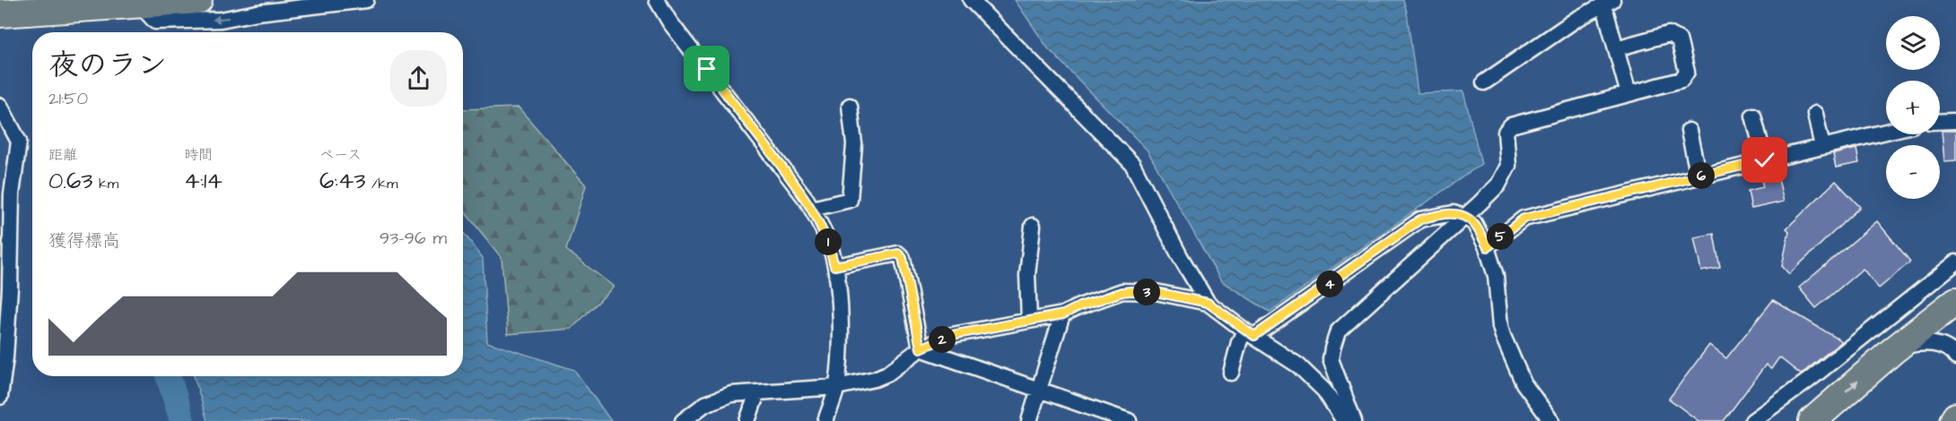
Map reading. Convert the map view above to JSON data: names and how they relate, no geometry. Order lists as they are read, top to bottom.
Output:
{
  "page": {
    "map_buttons": ["+", "−"],
    "heading": ["夜のラン", "21:50"],
    "stats": [
      ["距離", "0.63 km"],
      ["時間", "4:14"],
      ["ペース", "6:43 /km"]
    ],
    "pins": [
      "6",
      "5",
      "1",
      "4",
      "3",
      "2"
    ],
    "chart": ["獲得標高", "93–96 m"]
  }
}
